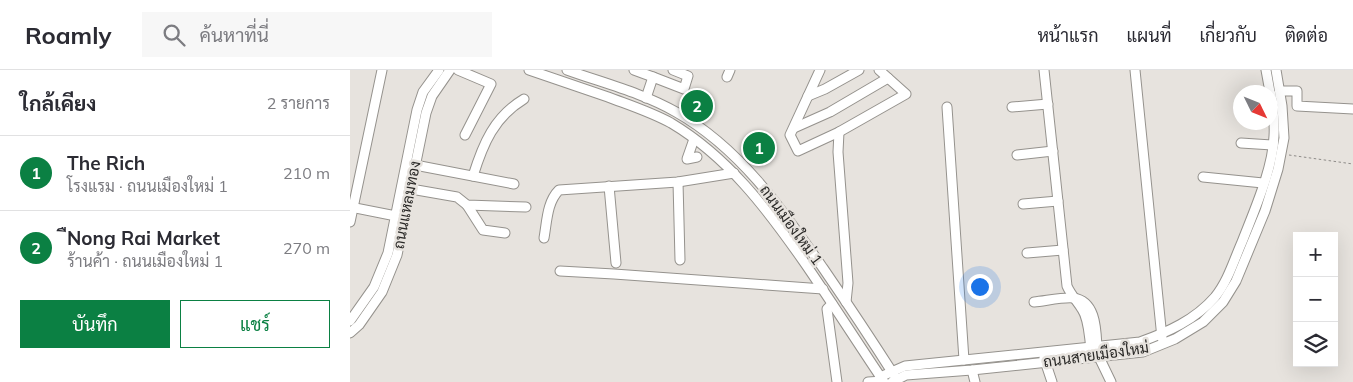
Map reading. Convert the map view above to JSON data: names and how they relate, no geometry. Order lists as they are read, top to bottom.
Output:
{
  "streets": {
    "street": ["ถนนแหลมทอง", "ถนนเมืองใหม่ 1", "ถนนสายเมืองใหม่"]
  },
  "crossings": [
    ["ถนนเมืองใหม่ 1", "ถนนสายเมืองใหม่"]
  ],
  "north": "bottom right",
  "page": {
    "header": "Roamly",
    "search": "ค้นหาที่นี่",
    "nav": [
      "หน้าแรก",
      "แผนที่",
      "เกี่ยวกับ",
      "ติดต่อ"
    ],
    "heading": ["ใกล้เคียง", "2 รายการ"],
    "pins": ["2", "1"],
    "list": [
      {
        "mark": "1",
        "name": "The Rich",
        "note": "โรงแรม · ถนนเมืองใหม่ 1",
        "value": "210 m"
      },
      {
        "mark": "2",
        "name": "ืNong Rai Market",
        "note": "ร้านค้า · ถนนเมืองใหม่ 1",
        "value": "270 m"
      }
    ],
    "map_buttons": ["+", "−"],
    "buttons": ["บันทึก", "แชร์"]
  }
}
